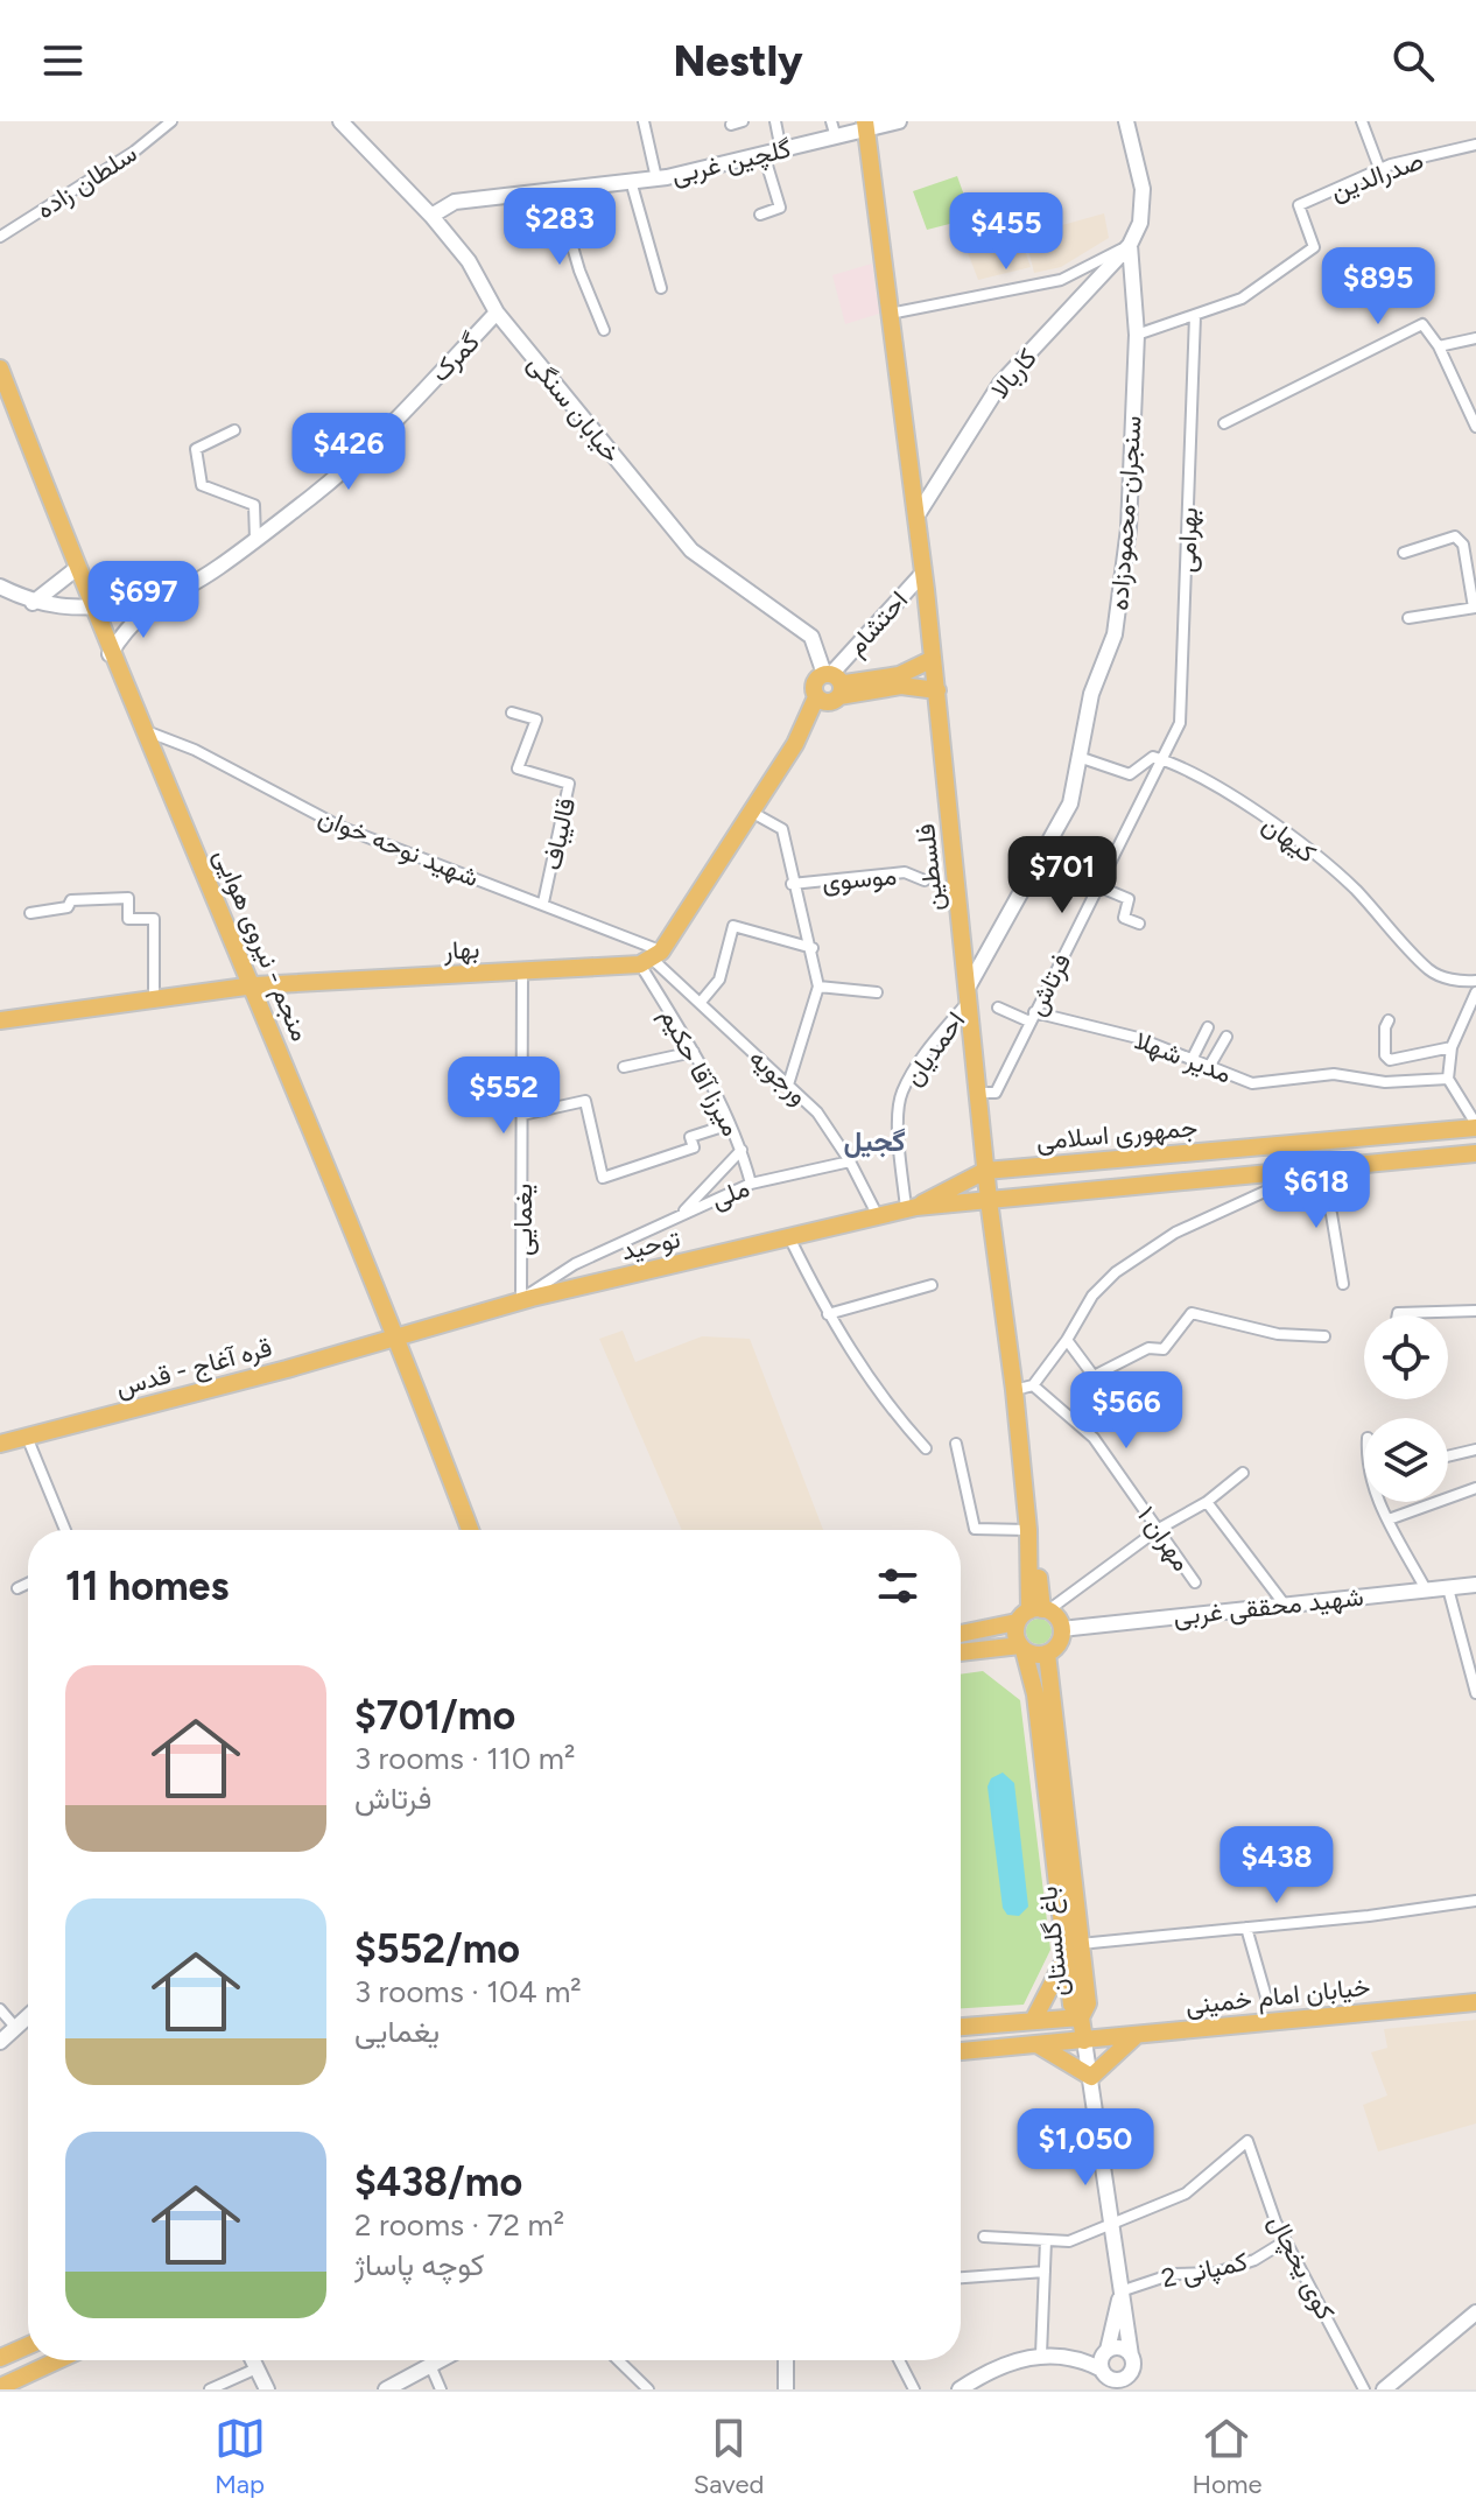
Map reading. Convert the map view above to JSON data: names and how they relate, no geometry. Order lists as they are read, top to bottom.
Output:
{
  "streets": {
    "main road": [
      "فلسطین",
      "منجم - نیروی هوایی",
      "بهار",
      "جمهوری اسلامی",
      "توحید",
      "قره آغاج - قدس",
      "باغ گلستان",
      "خیابان امام خمینی"
    ],
    "street": [
      "گلچین غربی",
      "صدرالدین",
      "سلطان زاده",
      "گمرک",
      "کاربالا",
      "خیابان سنگی",
      "سنجران-محمودزاده",
      "بهرامی",
      "احتشام",
      "قالیباف",
      "کیهان",
      "شهید نوحه خوان",
      "موسوی",
      "فرتاش",
      "احمدیان",
      "مدیر شهلا",
      "میرزا آقا حکیم",
      "ورجویه",
      "ملی",
      "یغمایی",
      "مهران ۱",
      "شهید محققی غربی",
      "کوی یخچال",
      "کمپانی 2"
    ]
  },
  "crossings": [
    ["گلچین غربی", "خیابان سنگی"],
    ["گلچین غربی", "فلسطین"],
    ["صدرالدین", "سنجران-محمودزاده"],
    ["صدرالدین", "بهرامی"],
    ["گمرک", "خیابان سنگی"],
    ["گمرک", "منجم - نیروی هوایی"],
    ["کاربالا", "سنجران-محمودزاده"],
    ["کاربالا", "فلسطین"],
    ["خیابان سنگی", "احتشام"],
    ["سنجران-محمودزاده", "فلسطین"],
    ["سنجران-محمودزاده", "احمدیان"],
    ["بهرامی", "کیهان"],
    ["بهرامی", "فرتاش"],
    ["احتشام", "فلسطین"],
    ["قالیباف", "شهید نوحه خوان"],
    ["کیهان", "فرتاش"],
    ["شهید نوحه خوان", "منجم - نیروی هوایی"],
    ["شهید نوحه خوان", "بهار"],
    ["شهید نوحه خوان", "میرزا آقا حکیم"],
    ["شهید نوحه خوان", "ورجویه"],
    ["فلسطین", "فرتاش"],
    ["فلسطین", "احمدیان"],
    ["فلسطین", "جمهوری اسلامی"],
    ["فلسطین", "مهران ۱"],
    ["فلسطین", "باغ گلستان"],
    ["موسوی", "ورجویه"],
    ["منجم - نیروی هوایی", "بهار"],
    ["منجم - نیروی هوایی", "توحید"],
    ["منجم - نیروی هوایی", "قره آغاج - قدس"],
    ["بهار", "میرزا آقا حکیم"],
    ["بهار", "ورجویه"],
    ["بهار", "یغمایی"],
    ["فرتاش", "مدیر شهلا"],
    ["احمدیان", "توحید"],
    ["میرزا آقا حکیم", "ورجویه"],
    ["میرزا آقا حکیم", "ملی"],
    ["ورجویه", "ملی"],
    ["ورجویه", "توحید"],
    ["ملی", "یغمایی"],
    ["ملی", "توحید"],
    ["یغمایی", "توحید"],
    ["توحید", "قره آغاج - قدس"],
    ["باغ گلستان", "خیابان امام خمینی"],
    ["کوی یخچال", "کمپانی 2"]
  ],
  "districts": ["گجیل"],
  "page": {
    "header": "Nestly",
    "price": [
      "$283",
      "$455",
      "$895",
      "$426",
      "$697",
      "$701",
      "$552",
      "$618",
      "$566",
      "$438",
      "$1,050"
    ],
    "heading": "11 homes",
    "list": [
      {
        "name": "$701/mo",
        "note": "3 rooms · 110 m² · فرتاش"
      },
      {
        "name": "$552/mo",
        "note": "3 rooms · 104 m² · یغمایی"
      },
      {
        "name": "$438/mo",
        "note": "2 rooms · 72 m² · کوچه پاساژ"
      }
    ],
    "tabs": ["Map", "Saved", "Home"]
  }
}
